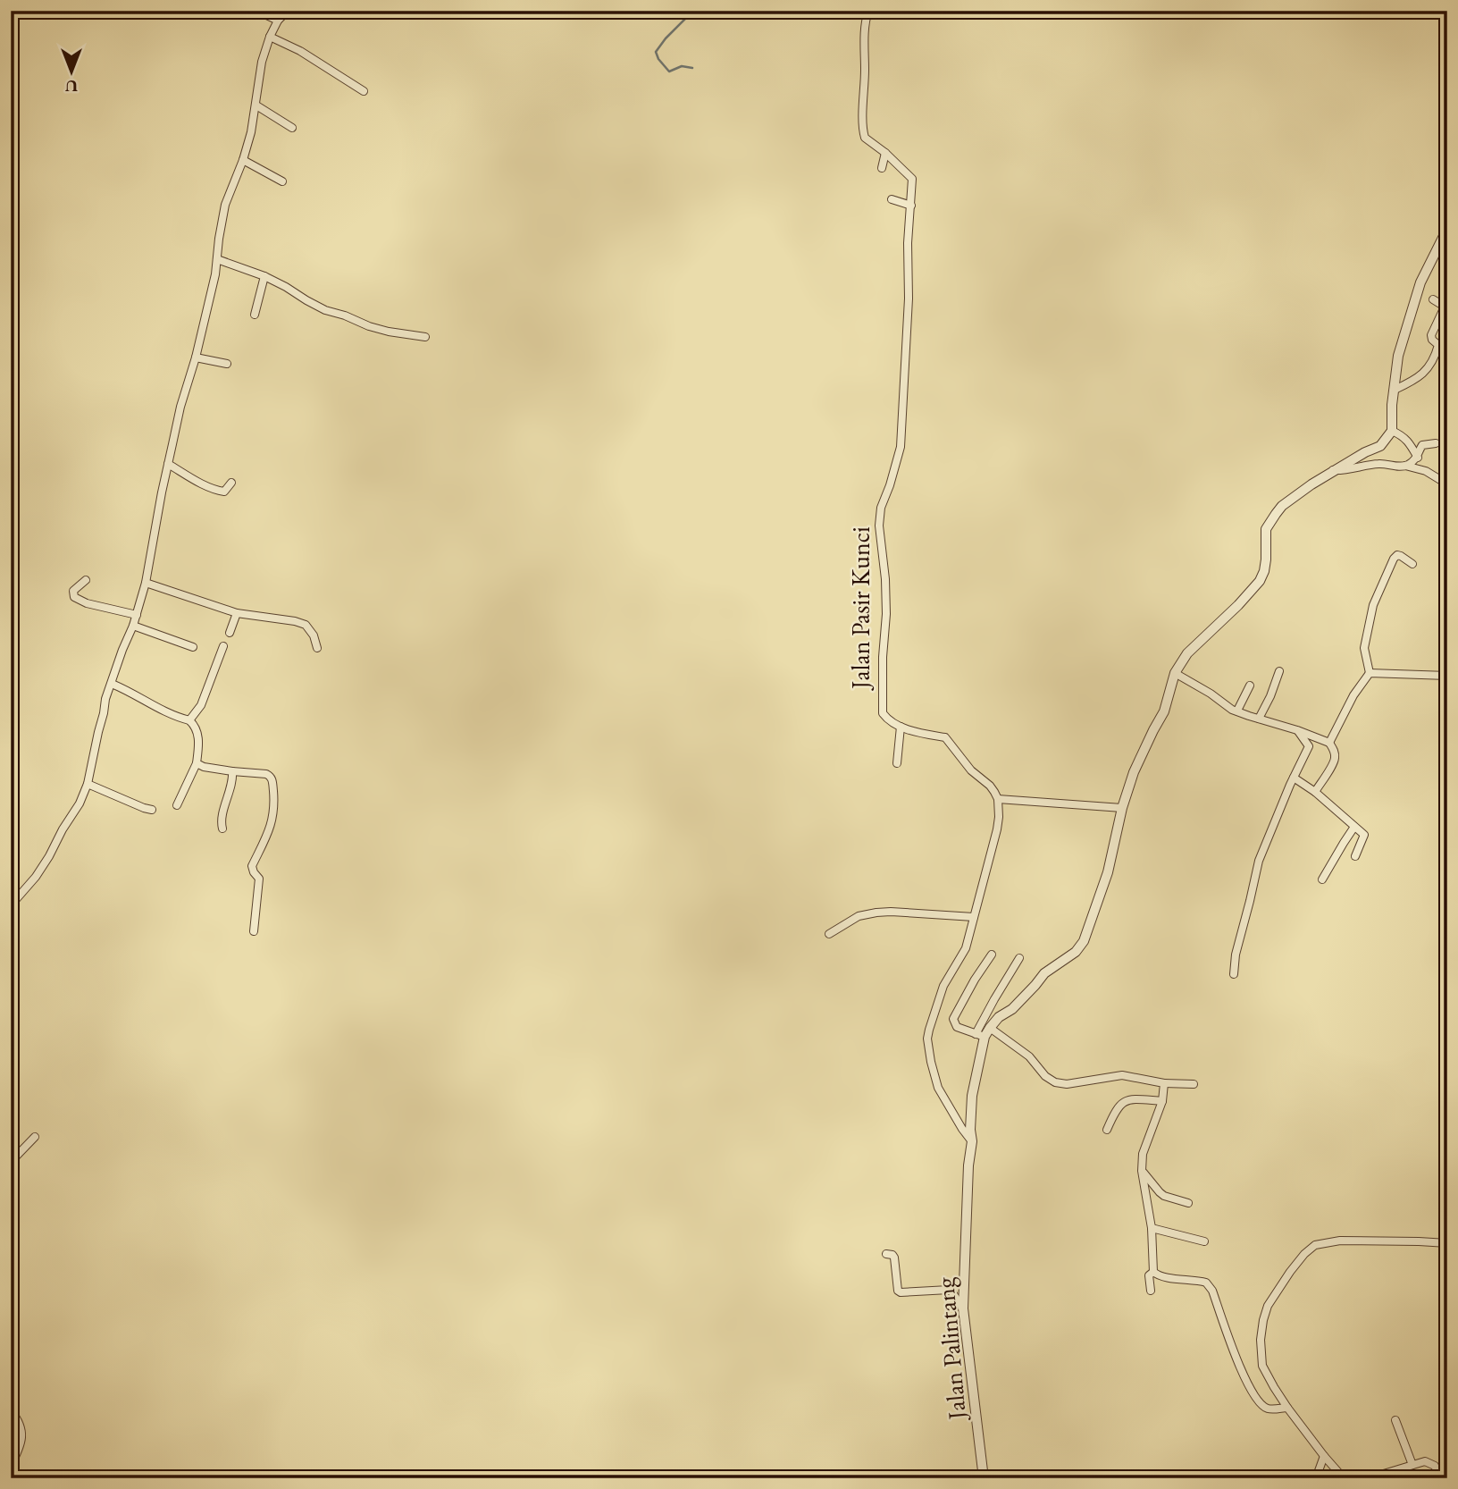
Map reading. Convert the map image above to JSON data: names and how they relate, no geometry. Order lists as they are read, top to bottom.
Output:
{
  "streets": {
    "street": ["Jalan Pasir Kunci", "Jalan Palintang"]
  },
  "north": "bottom"
}
